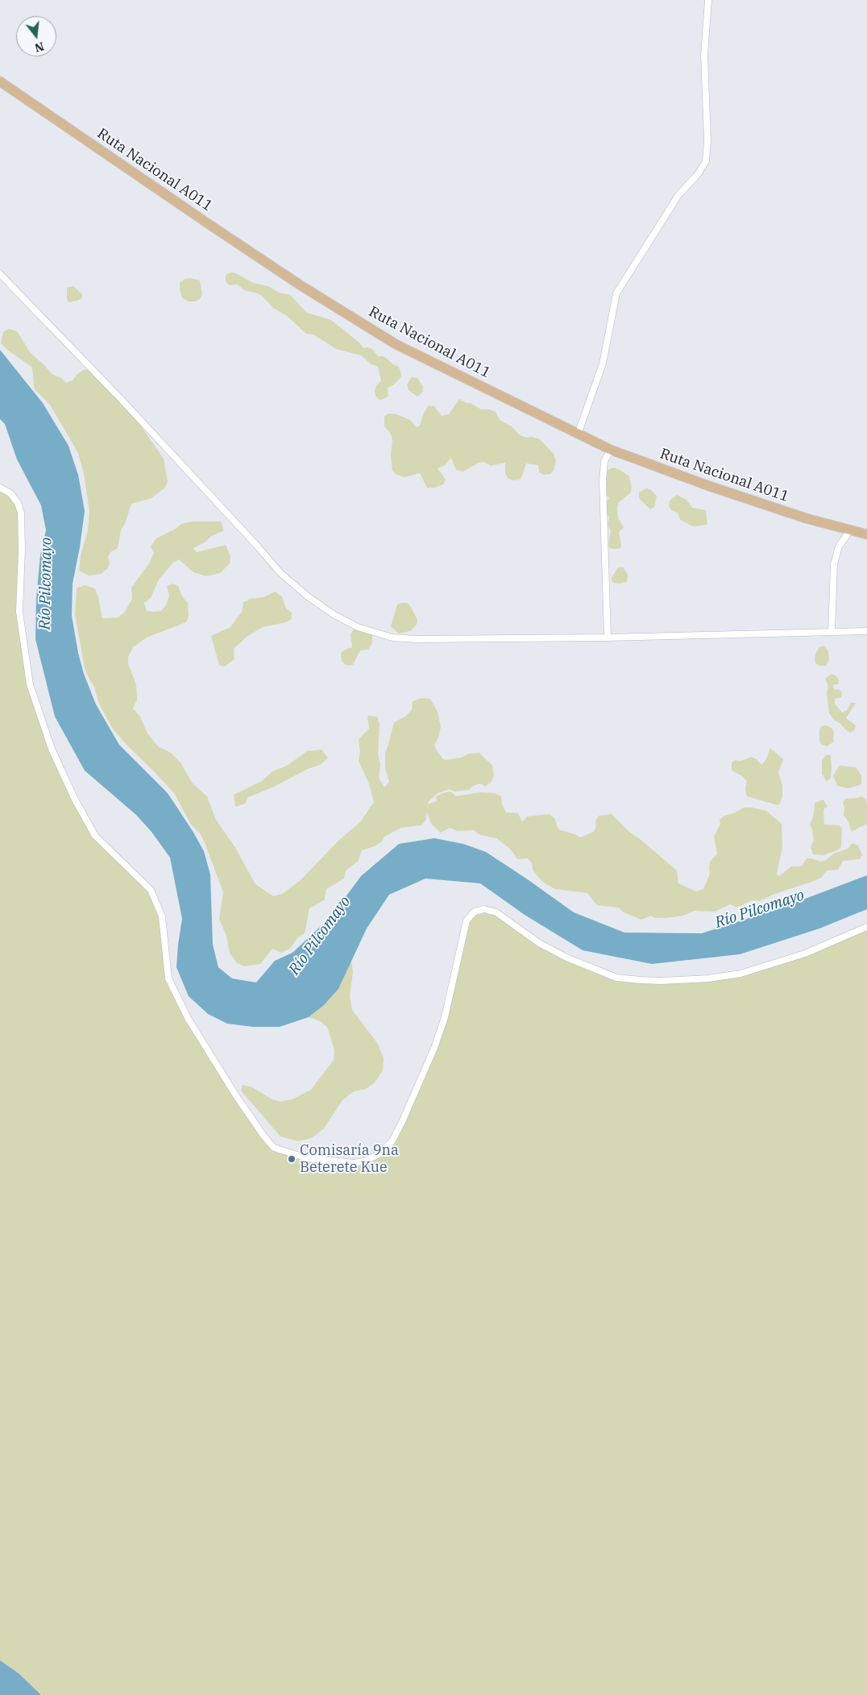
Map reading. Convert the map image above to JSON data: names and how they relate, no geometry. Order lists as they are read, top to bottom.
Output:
{
  "streets": {
    "main road": ["Ruta Nacional A011"]
  },
  "water": ["Río Pilcomayo"],
  "places": ["Comisaría 9na Beterete Kue"],
  "north": "bottom"
}
